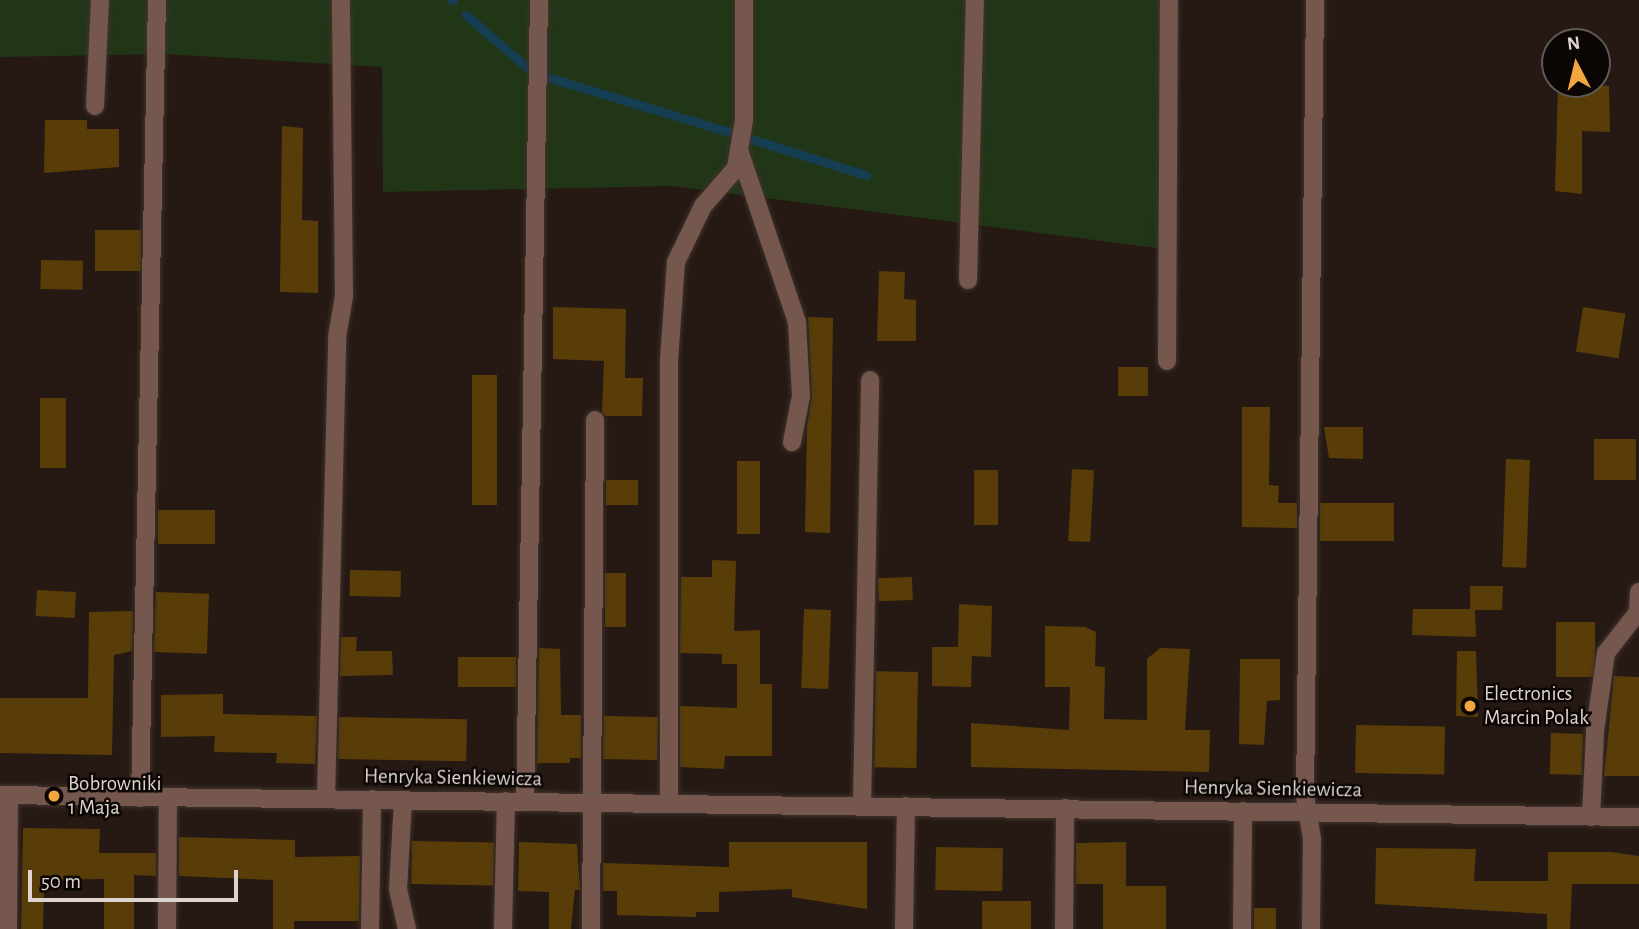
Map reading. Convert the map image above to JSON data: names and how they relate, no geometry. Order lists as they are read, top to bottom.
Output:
{
  "streets": {
    "street": ["Henryka Sienkiewicza"]
  },
  "places": ["Electronics Marcin Polak", "Bobrowniki 1 Maja"],
  "scale_bar": "50 m",
  "north": "top"
}
